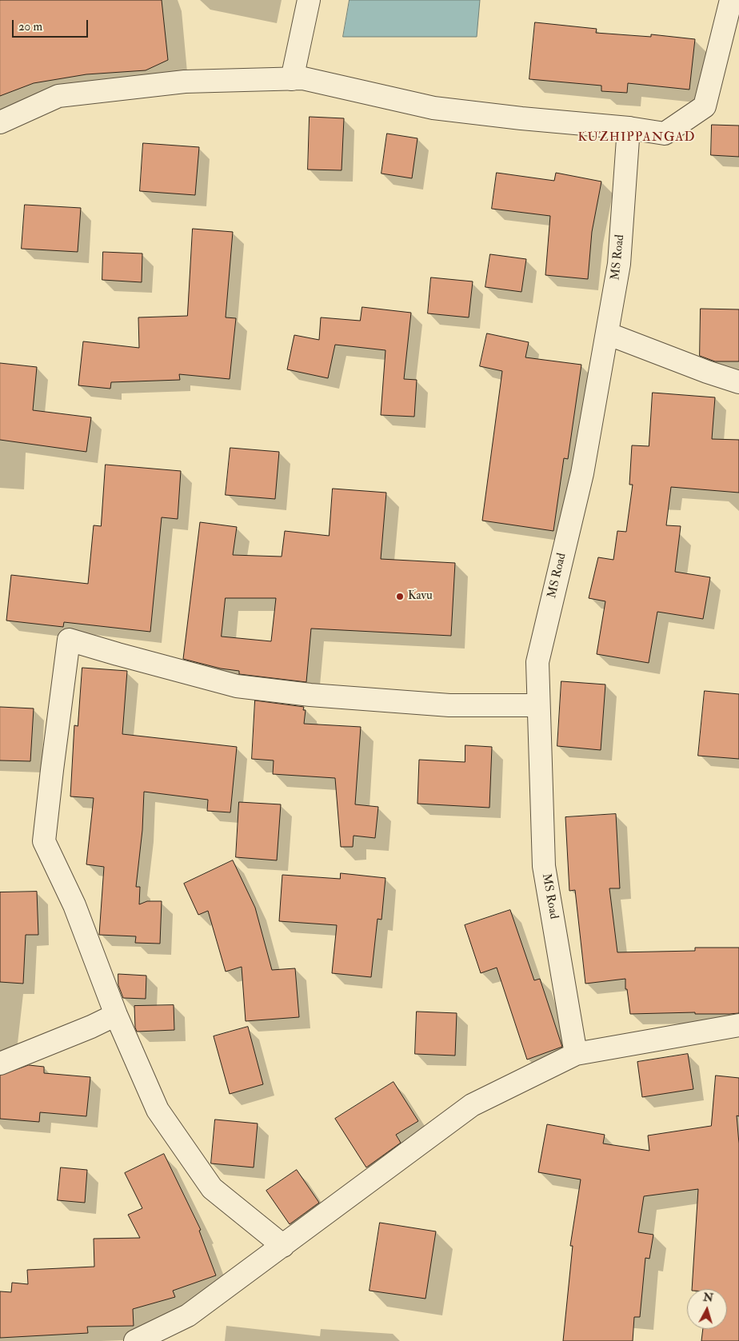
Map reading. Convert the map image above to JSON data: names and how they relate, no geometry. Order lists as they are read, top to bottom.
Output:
{
  "streets": {
    "street": ["MS Road"]
  },
  "districts": ["KUZHIPPANGAD"],
  "places": ["Kavu"],
  "scale_bar": "20 m",
  "north": "top"
}
